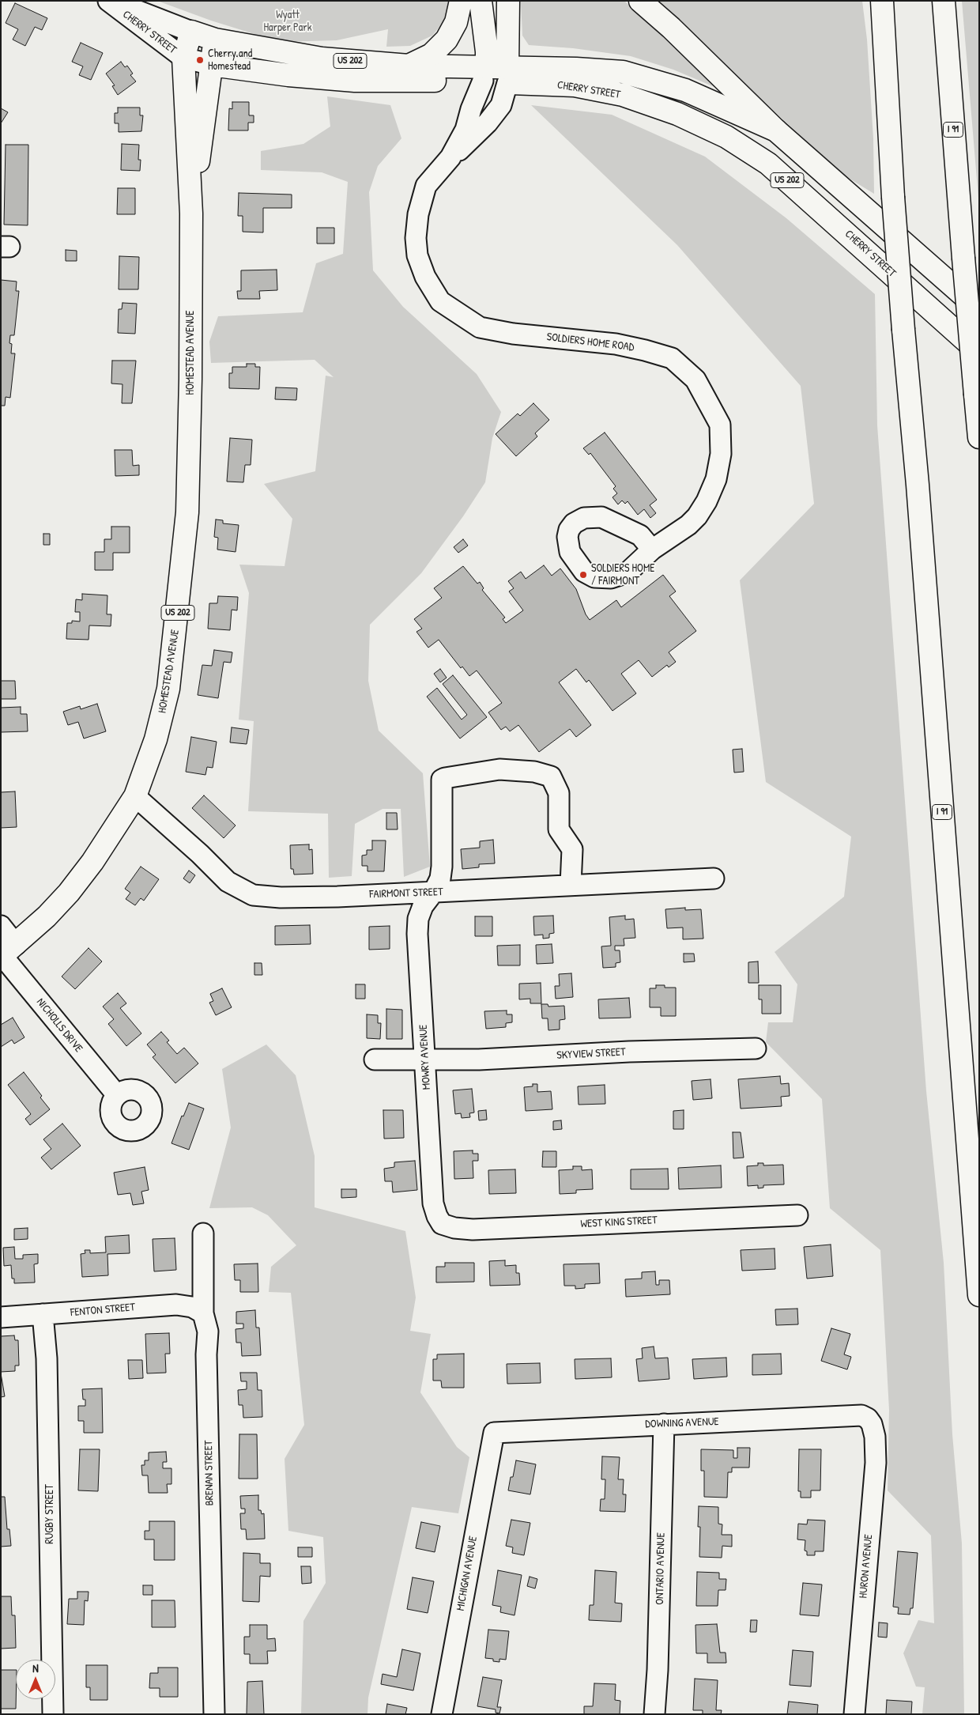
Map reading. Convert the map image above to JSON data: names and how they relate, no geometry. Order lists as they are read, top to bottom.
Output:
{
  "streets": {
    "main road": [
      "CHERRY STREET",
      "US 202",
      "I 91",
      "HOMESTEAD AVENUE"
    ],
    "street": [
      "SOLDIERS HOME ROAD",
      "FAIRMONT STREET",
      "NICHOLLS DRIVE",
      "SKYVIEW STREET",
      "MOWRY AVENUE",
      "WEST KING STREET",
      "FENTON STREET",
      "DOWNING AVENUE",
      "BRENAN STREET",
      "RUGBY STREET",
      "HURON AVENUE",
      "ONTARIO AVENUE",
      "MICHIGAN AVENUE"
    ]
  },
  "crossings": [
    ["CHERRY STREET", "SOLDIERS HOME ROAD"],
    ["CHERRY STREET", "HOMESTEAD AVENUE"],
    ["HOMESTEAD AVENUE", "FAIRMONT STREET"],
    ["HOMESTEAD AVENUE", "NICHOLLS DRIVE"],
    ["FAIRMONT STREET", "MOWRY AVENUE"],
    ["SKYVIEW STREET", "MOWRY AVENUE"],
    ["MOWRY AVENUE", "WEST KING STREET"],
    ["FENTON STREET", "BRENAN STREET"],
    ["FENTON STREET", "RUGBY STREET"],
    ["DOWNING AVENUE", "HURON AVENUE"],
    ["DOWNING AVENUE", "ONTARIO AVENUE"],
    ["DOWNING AVENUE", "MICHIGAN AVENUE"]
  ],
  "parks": ["Wyatt Harper Park"],
  "places": ["Cherry and Homestead", "SOLDIERS HOME / FAIRMONT"],
  "north": "top"
}
